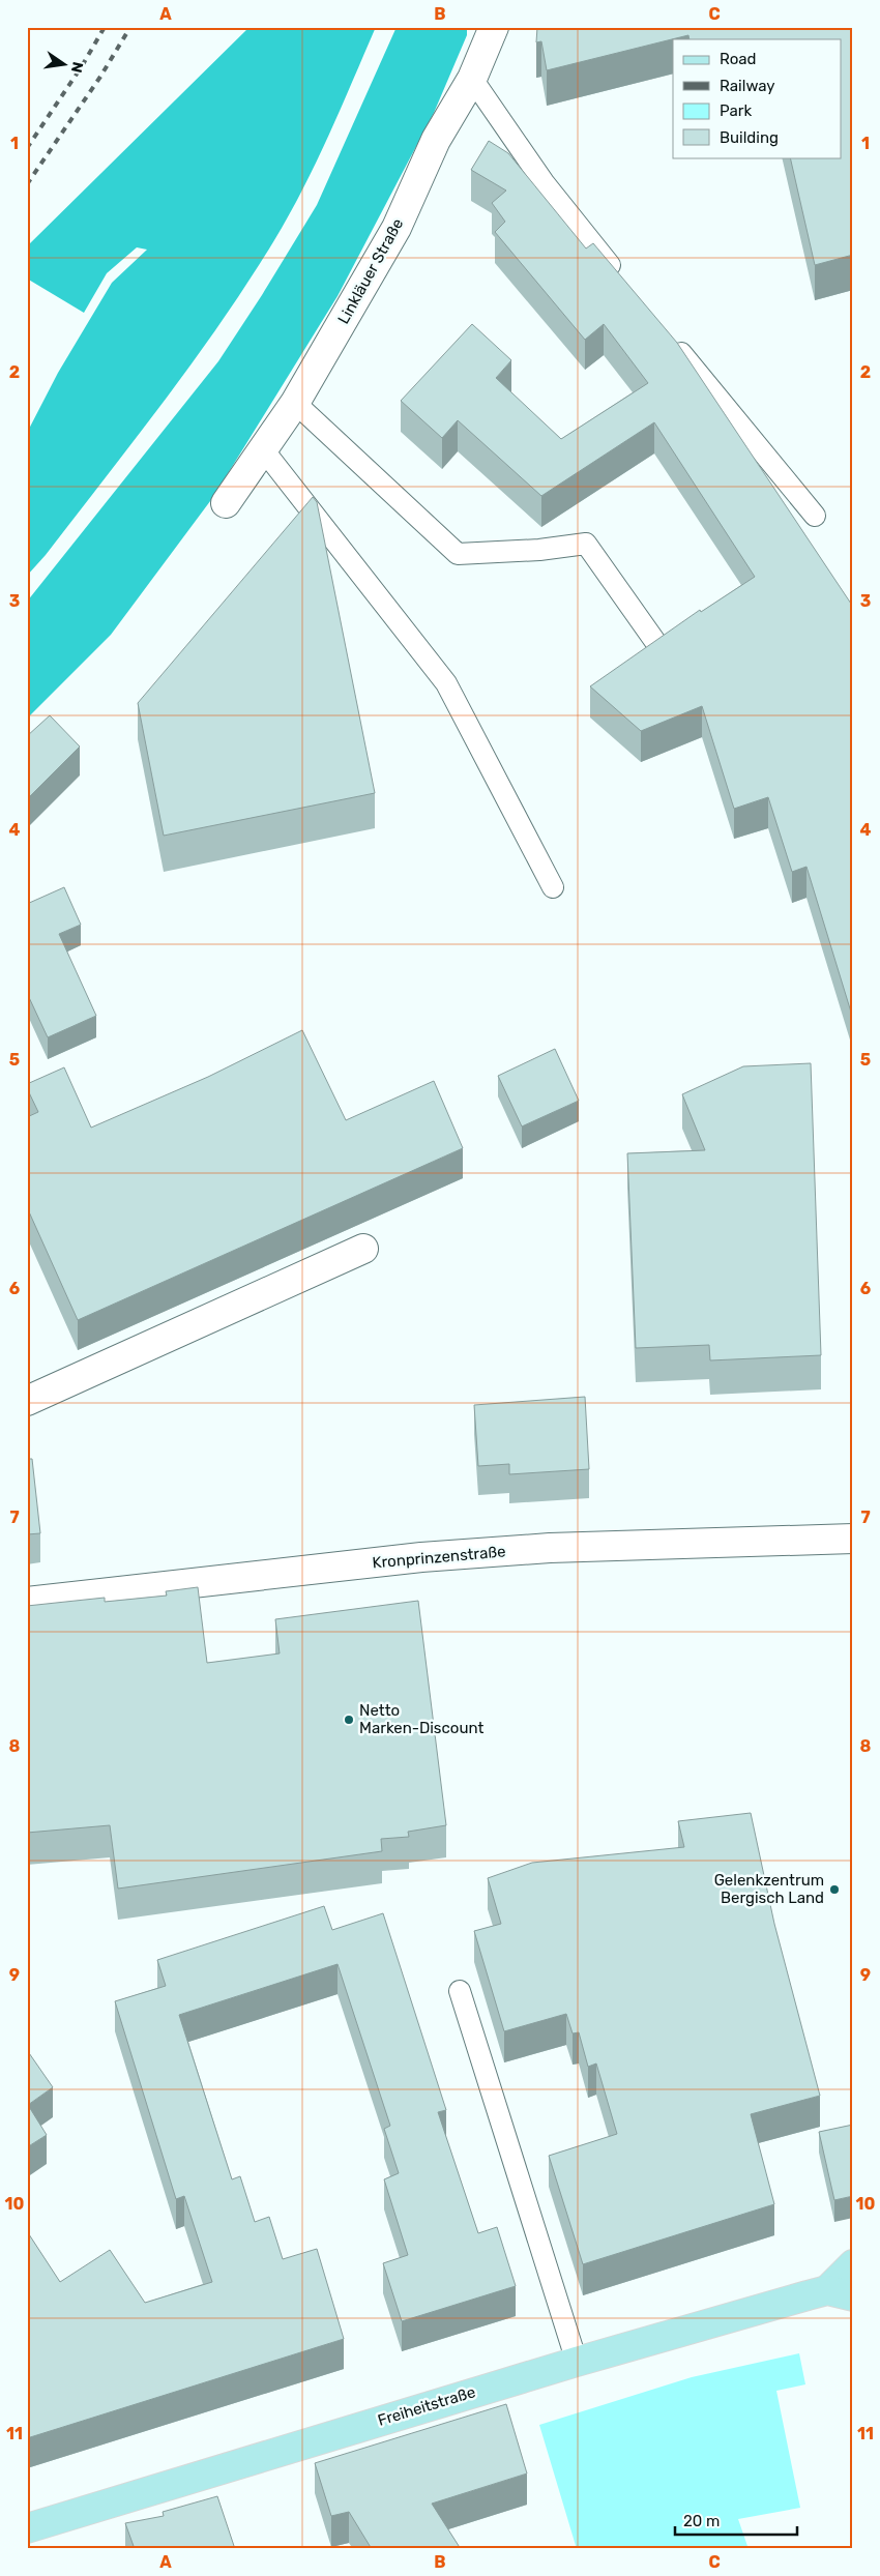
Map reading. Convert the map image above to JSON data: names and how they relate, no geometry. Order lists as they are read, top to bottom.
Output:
{
  "streets": {
    "main road": ["Freiheitstraße"],
    "street": ["Linkläuer Straße", "Kronprinzenstraße"]
  },
  "places": ["Netto Marken-Discount", "Gelenkzentrum Bergisch Land"],
  "legend": [
    "Road",
    "Railway",
    "Park",
    "Building"
  ],
  "scale_bar": "20 m",
  "north": "right",
  "grid": {
    "columns": ["A", "B", "C"],
    "rows": [
      "1",
      "2",
      "3",
      "4",
      "5",
      "6",
      "7",
      "8",
      "9",
      "10",
      "11"
    ]
  }
}
